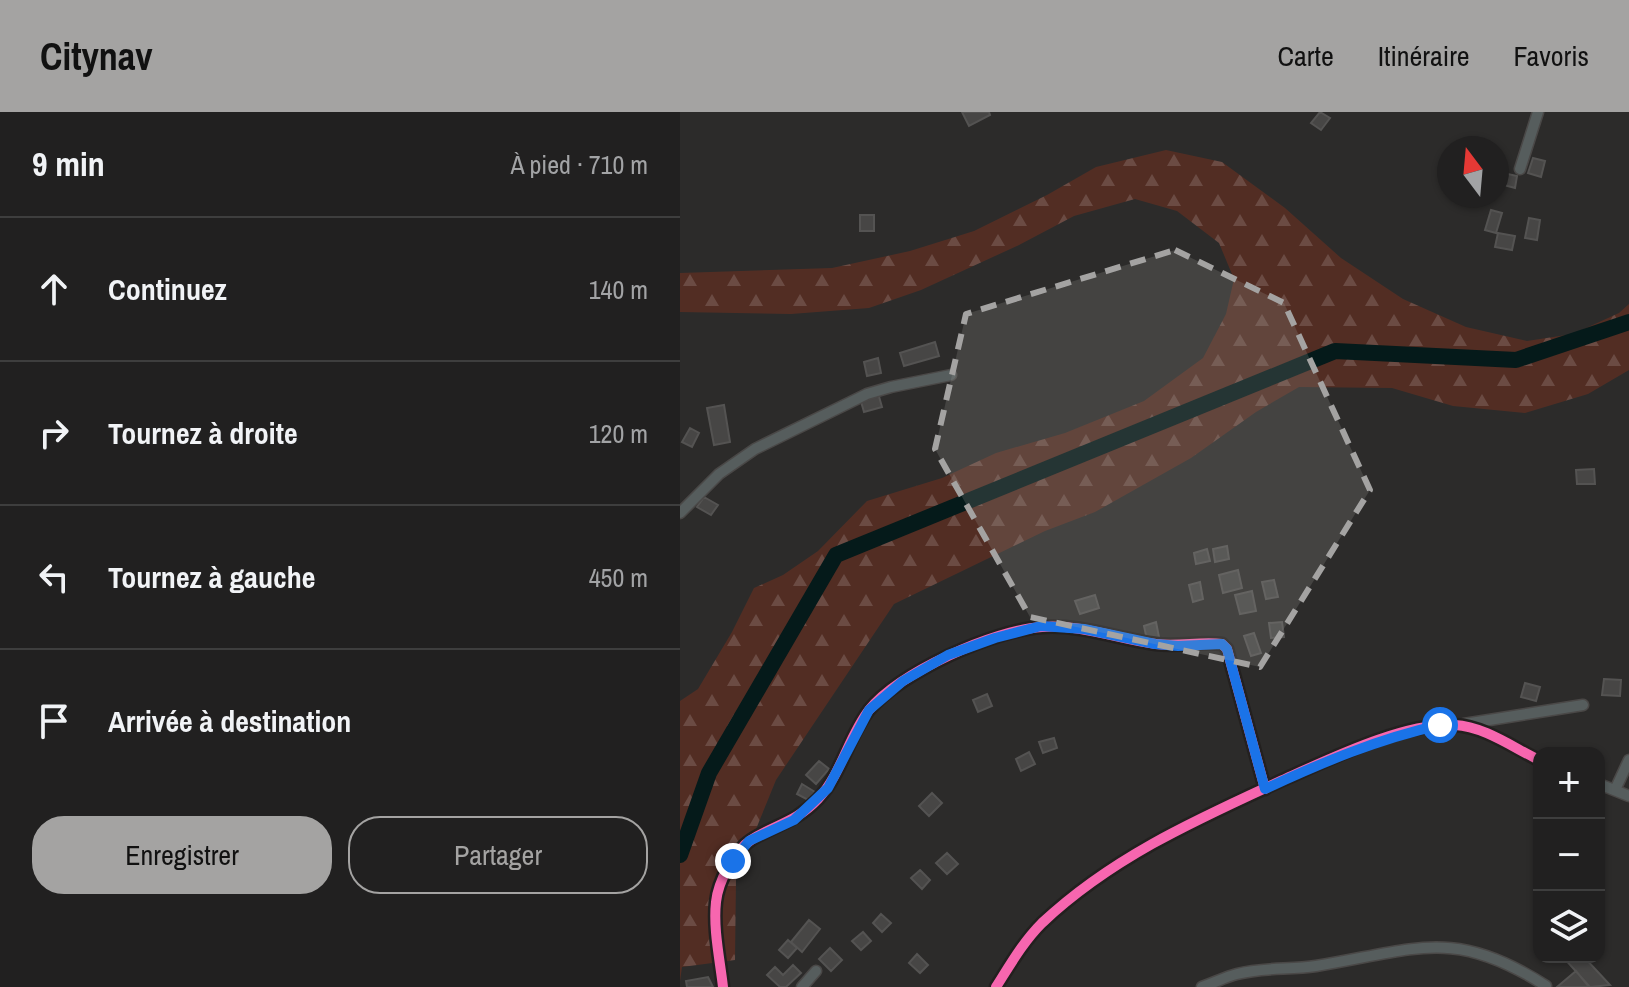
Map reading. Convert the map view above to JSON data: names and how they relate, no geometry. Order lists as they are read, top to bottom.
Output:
{
  "north": "top",
  "page": {
    "header": "Citynav",
    "nav": ["Carte", "Itinéraire", "Favoris"],
    "heading": ["9 min", "À pied · 710 m"],
    "list": [
      ["Continuez", "140 m"],
      ["Tournez à droite", "120 m"],
      ["Tournez à gauche", "450 m"],
      "Arrivée à destination"
    ],
    "map_buttons": ["+", "−"],
    "buttons": ["Enregistrer", "Partager"]
  }
}
